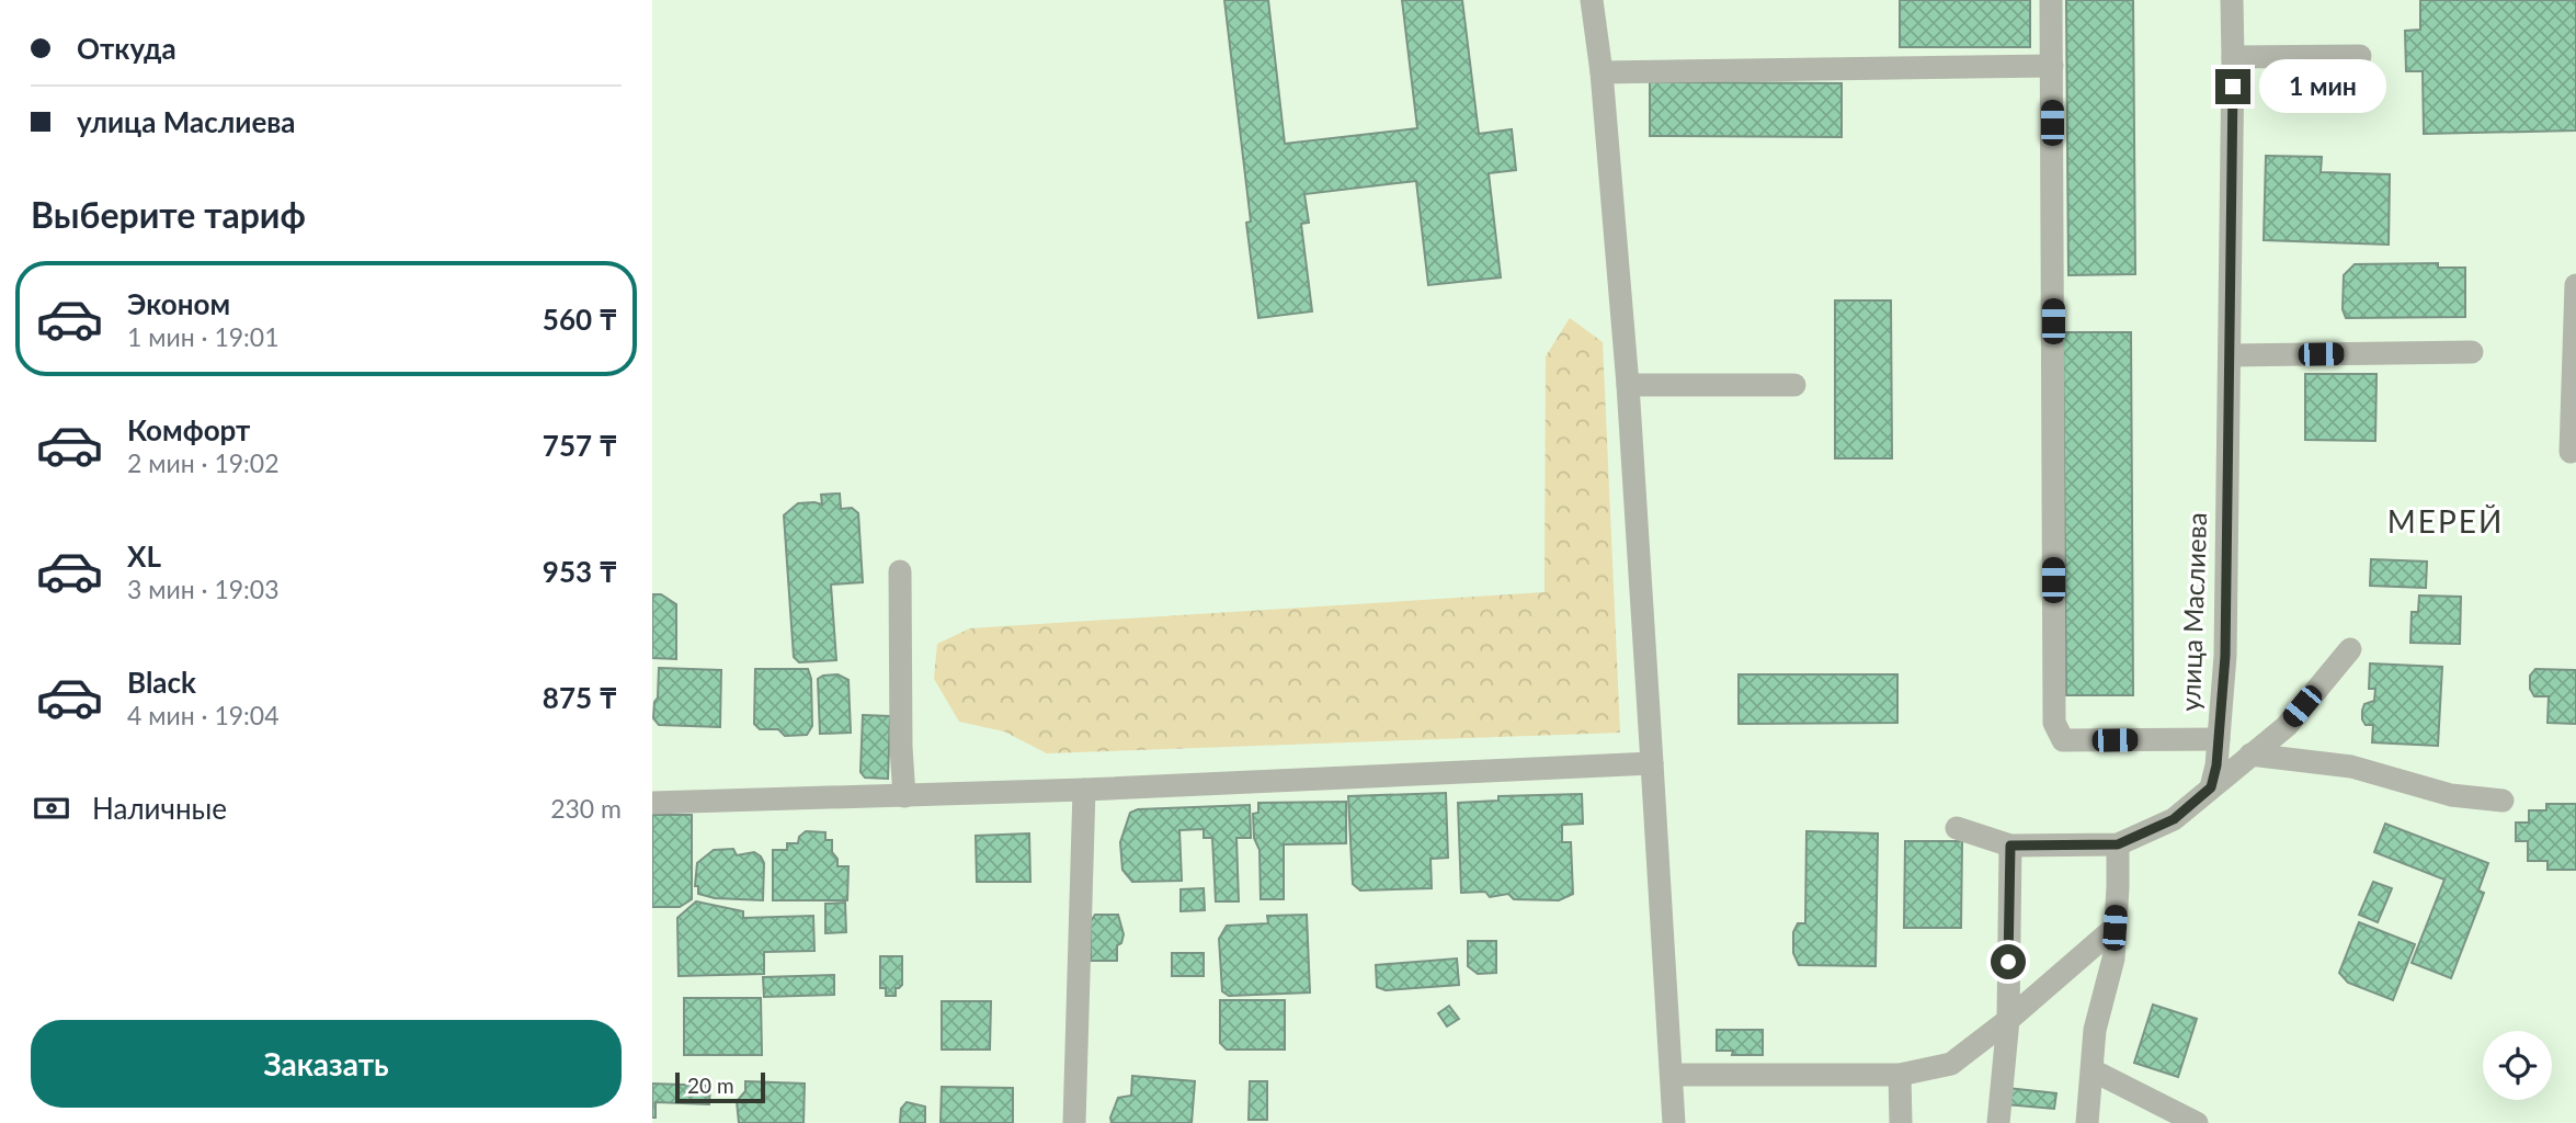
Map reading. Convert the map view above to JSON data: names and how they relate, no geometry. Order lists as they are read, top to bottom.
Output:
{
  "streets": {
    "street": ["улица Маслиева"]
  },
  "districts": ["МЕРЕЙ"],
  "scale_bar": "20 m",
  "page": {
    "banner": ["Откуда", "улица Маслиева"],
    "bubble": "1 мин",
    "heading": "Выберите тариф",
    "list": [
      {
        "name": "Эконом",
        "note": "1 мин · 19:01",
        "value": "560 ₸"
      },
      {
        "name": "Комфорт",
        "note": "2 мин · 19:02",
        "value": "757 ₸"
      },
      {
        "name": "XL",
        "note": "3 мин · 19:03",
        "value": "953 ₸"
      },
      {
        "name": "Black",
        "note": "4 мин · 19:04",
        "value": "875 ₸"
      }
    ],
    "pay": ["Наличные", "230 m"],
    "buttons": "Заказать",
    "scale": "20 m"
  }
}
